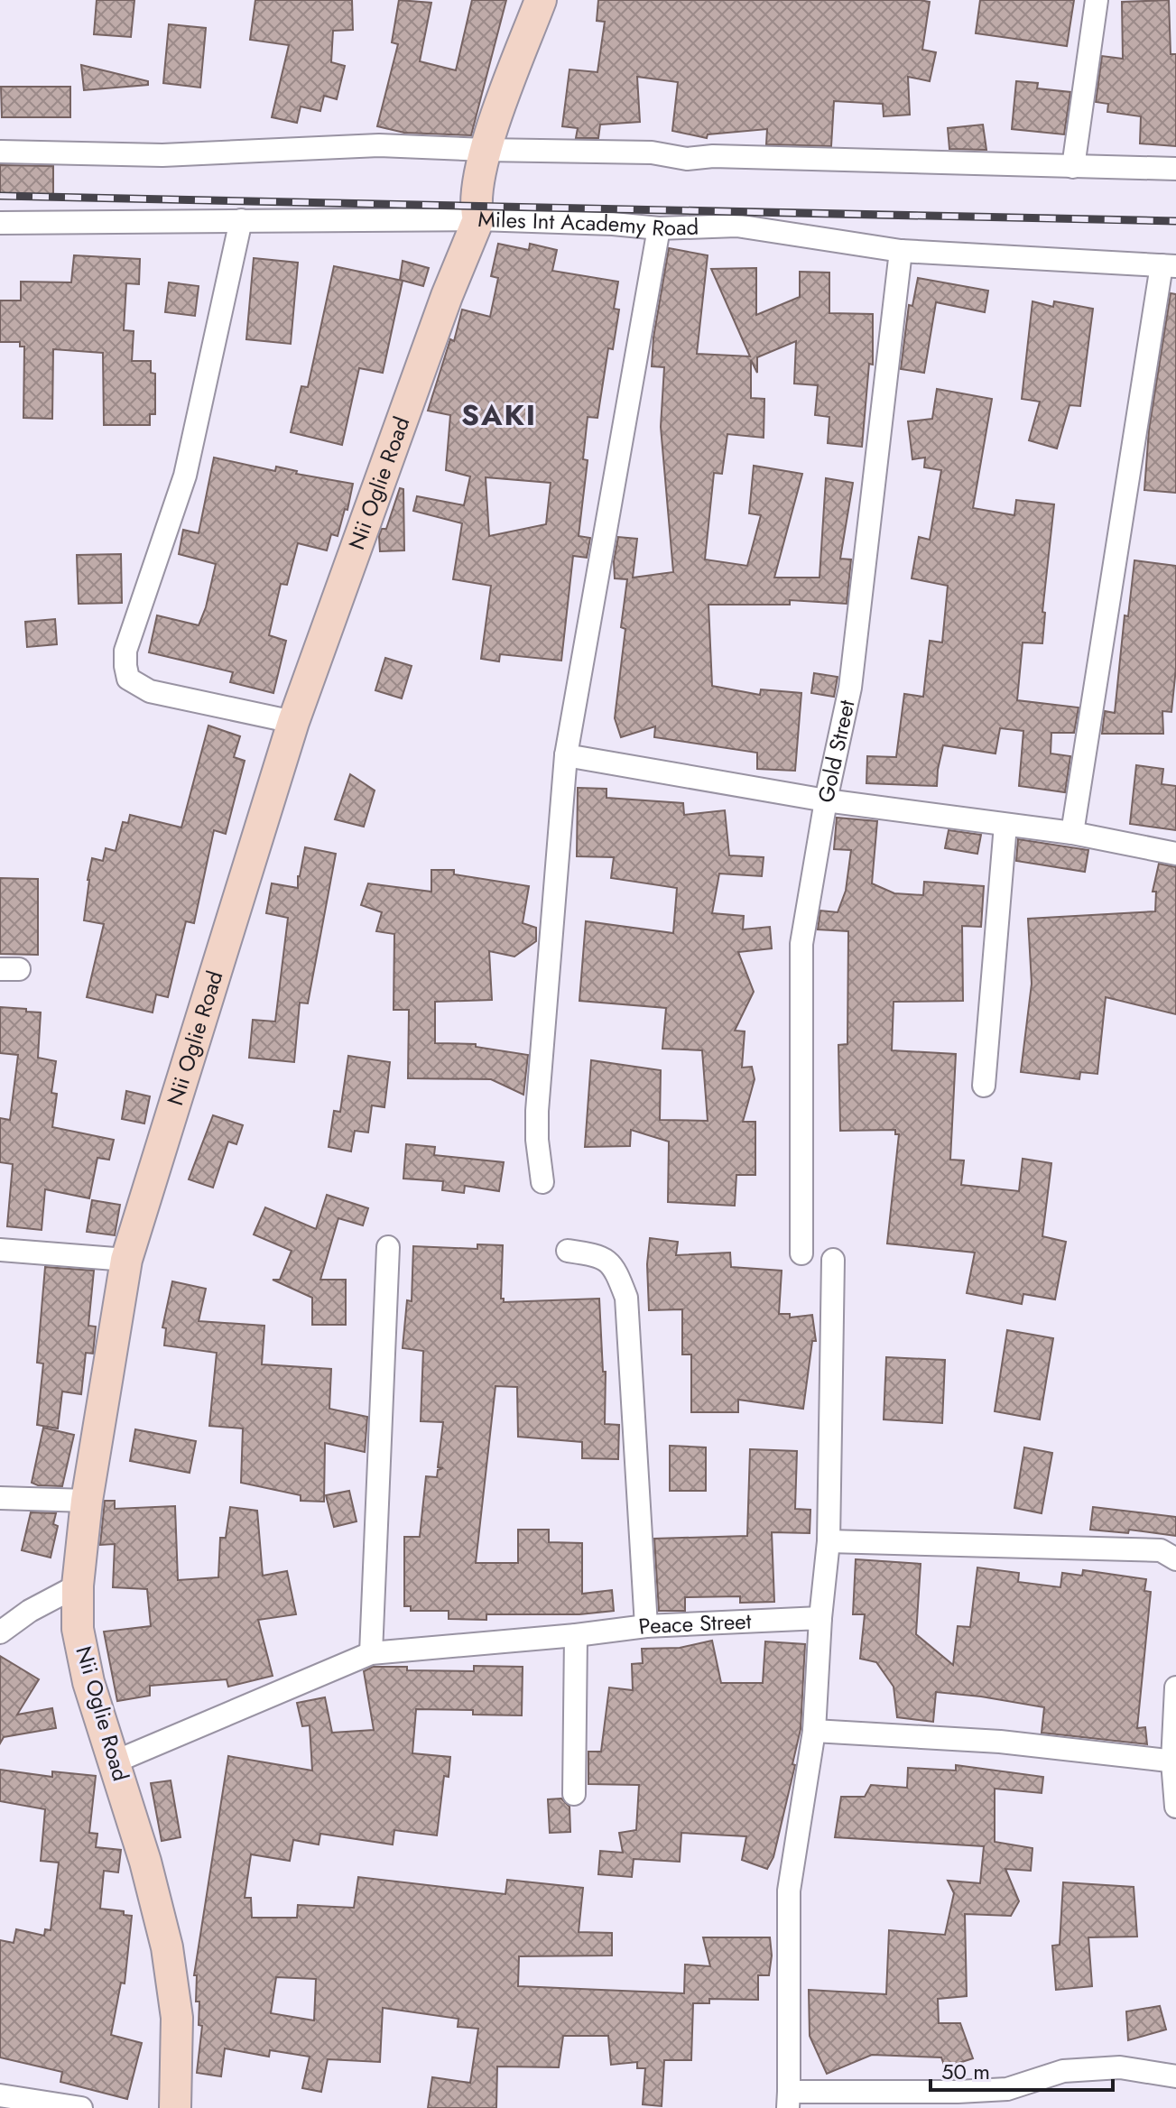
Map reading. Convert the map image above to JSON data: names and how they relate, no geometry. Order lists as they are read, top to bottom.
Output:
{
  "streets": {
    "street": [
      "Miles Int Academy Road",
      "Nii Oglie Road",
      "Gold Street",
      "Peace Street"
    ]
  },
  "crossings": [
    ["Miles Int Academy Road", "Nii Oglie Road"],
    ["Miles Int Academy Road", "Gold Street"],
    ["Nii Oglie Road", "Peace Street"]
  ],
  "districts": ["SAKI"],
  "scale_bar": "50 m"
}
